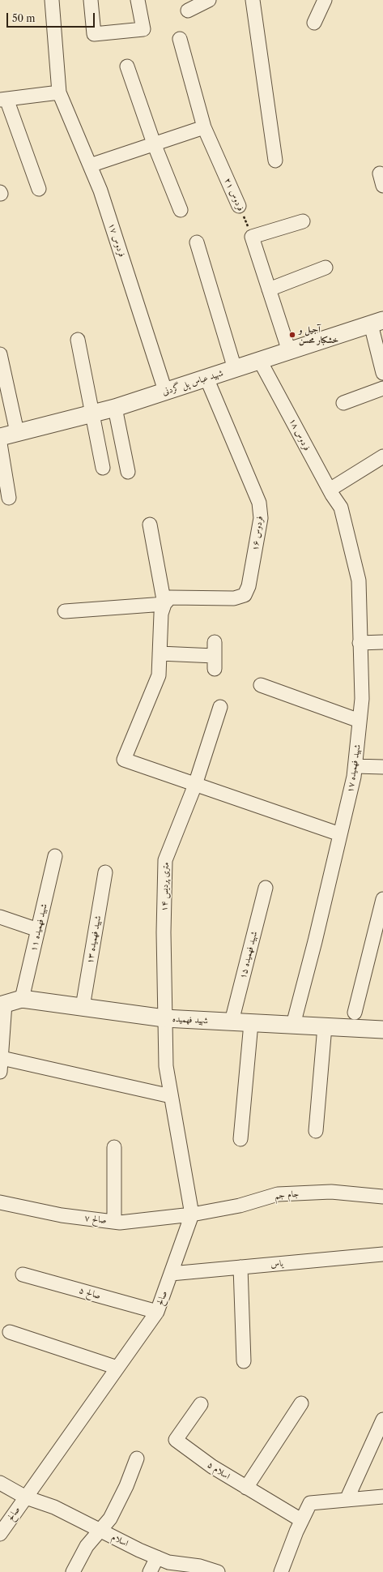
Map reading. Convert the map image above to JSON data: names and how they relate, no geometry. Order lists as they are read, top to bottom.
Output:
{
  "streets": {
    "street": [
      "فردوس ۲۱",
      "فردوس ۱۷",
      "شهید عباس پل گردنی",
      "فردوس ۱۸",
      "فردوس ۱۶",
      "شهید فهمیده ۱۷",
      "۱۴ متری پردیس",
      "شهید فهمیده ۱۱",
      "شهید فهمیده ۱۳",
      "شهید فهمیده ۱۵",
      "شهید فهمیده",
      "جام جم",
      "صالح ۷",
      "یاس",
      "صالح ۵",
      "صالح",
      "اسلام ۵",
      "اسلام"
    ]
  },
  "crossings": [
    ["فردوس ۱۷", "شهید عباس پل گردنی"],
    ["شهید عباس پل گردنی", "فردوس ۱۸"],
    ["شهید عباس پل گردنی", "فردوس ۱۶"],
    ["فردوس ۱۸", "شهید فهمیده ۱۷"],
    ["شهید فهمیده ۱۷", "شهید فهمیده"],
    ["۱۴ متری پردیس", "شهید فهمیده"],
    ["۱۴ متری پردیس", "صالح"],
    ["شهید فهمیده ۱۱", "شهید فهمیده"],
    ["شهید فهمیده ۱۳", "شهید فهمیده"],
    ["شهید فهمیده ۱۵", "شهید فهمیده"],
    ["شهید فهمیده", "صالح"],
    ["جام جم", "صالح ۷"],
    ["جام جم", "صالح"],
    ["صالح ۷", "صالح"],
    ["یاس", "صالح"],
    ["صالح ۵", "صالح"],
    ["صالح", "اسلام"]
  ],
  "places": ["آجیل و خشکبار محسن"],
  "scale_bar": "50 m"
}
